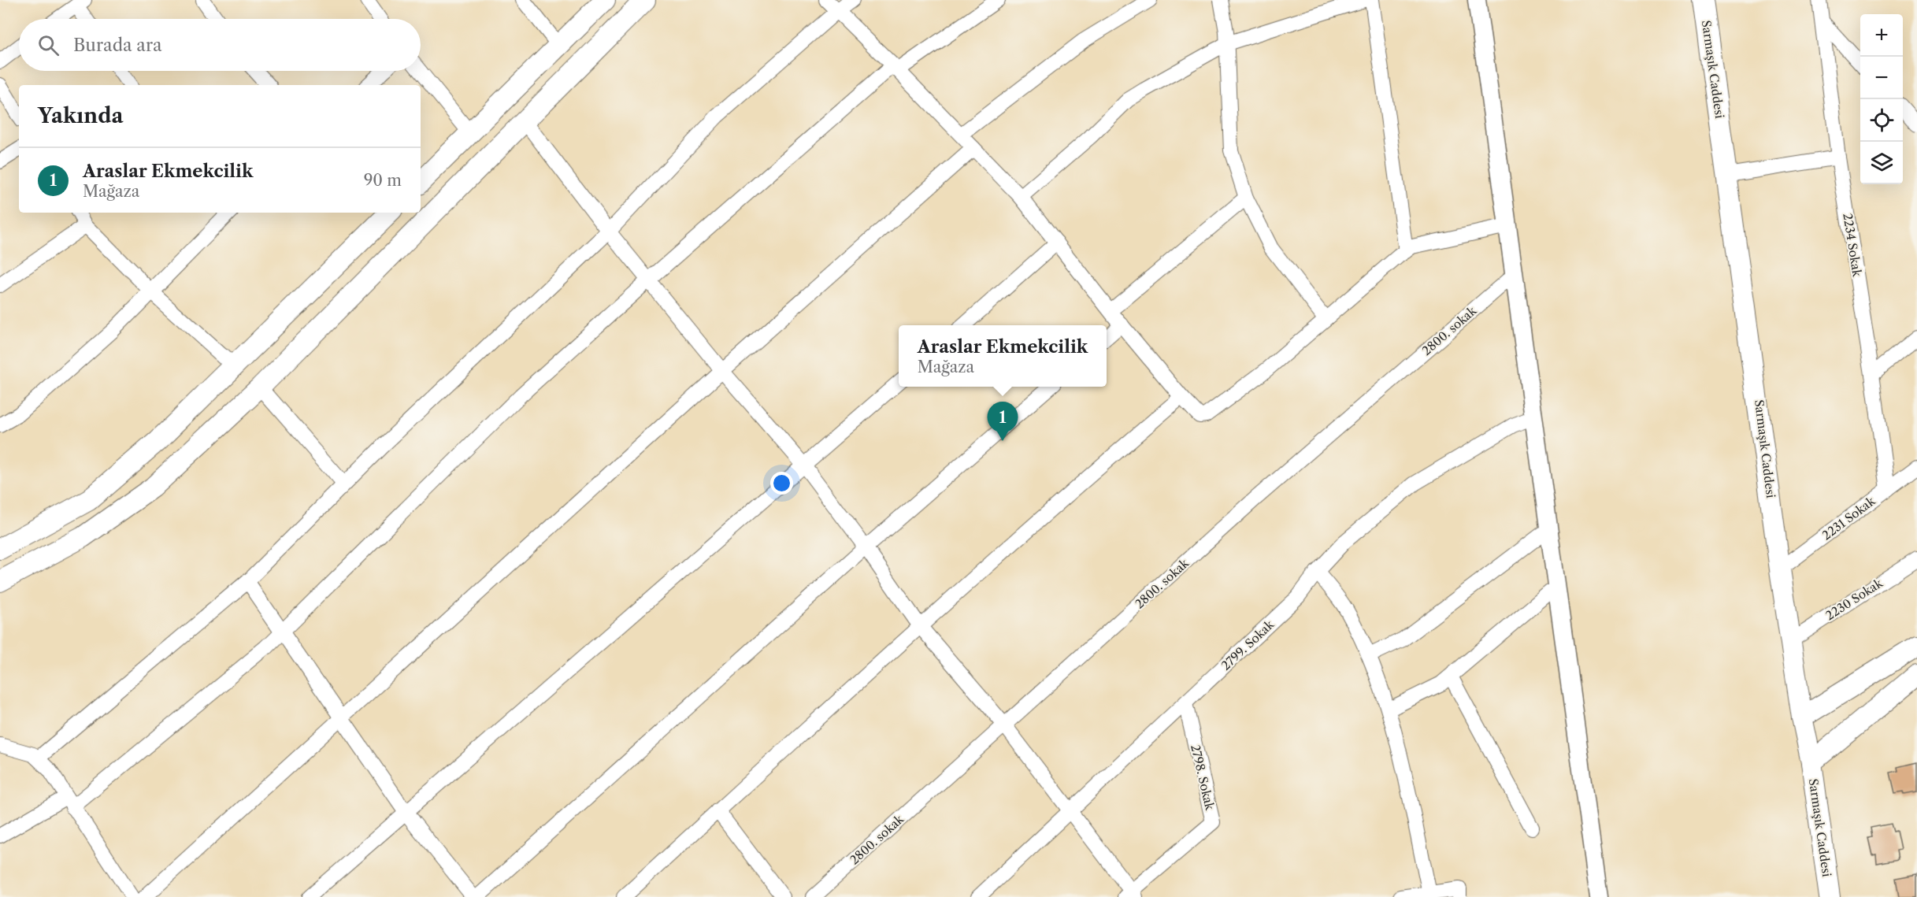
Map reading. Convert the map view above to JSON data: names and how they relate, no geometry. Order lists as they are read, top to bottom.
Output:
{
  "streets": {
    "main road": ["Sarmaşık Caddesi"],
    "street": [
      "2234 Sokak",
      "2800. sokak",
      "2231 Sokak",
      "2230 Sokak",
      "2799. Sokak",
      "2798. Sokak"
    ]
  },
  "crossings": [
    ["Sarmaşık Caddesi", "2231 Sokak"],
    ["Sarmaşık Caddesi", "2230 Sokak"],
    ["2234 Sokak", "2231 Sokak"],
    ["2799. Sokak", "2798. Sokak"]
  ],
  "page": {
    "map_buttons": ["+", "−"],
    "search": "Burada ara",
    "heading": "Yakında",
    "list": [
      {
        "mark": "1",
        "name": "Araslar Ekmekcilik",
        "note": "Mağaza",
        "value": "90 m"
      }
    ],
    "popup": ["Araslar Ekmekcilik", "Mağaza"],
    "pins": "1"
  }
}
